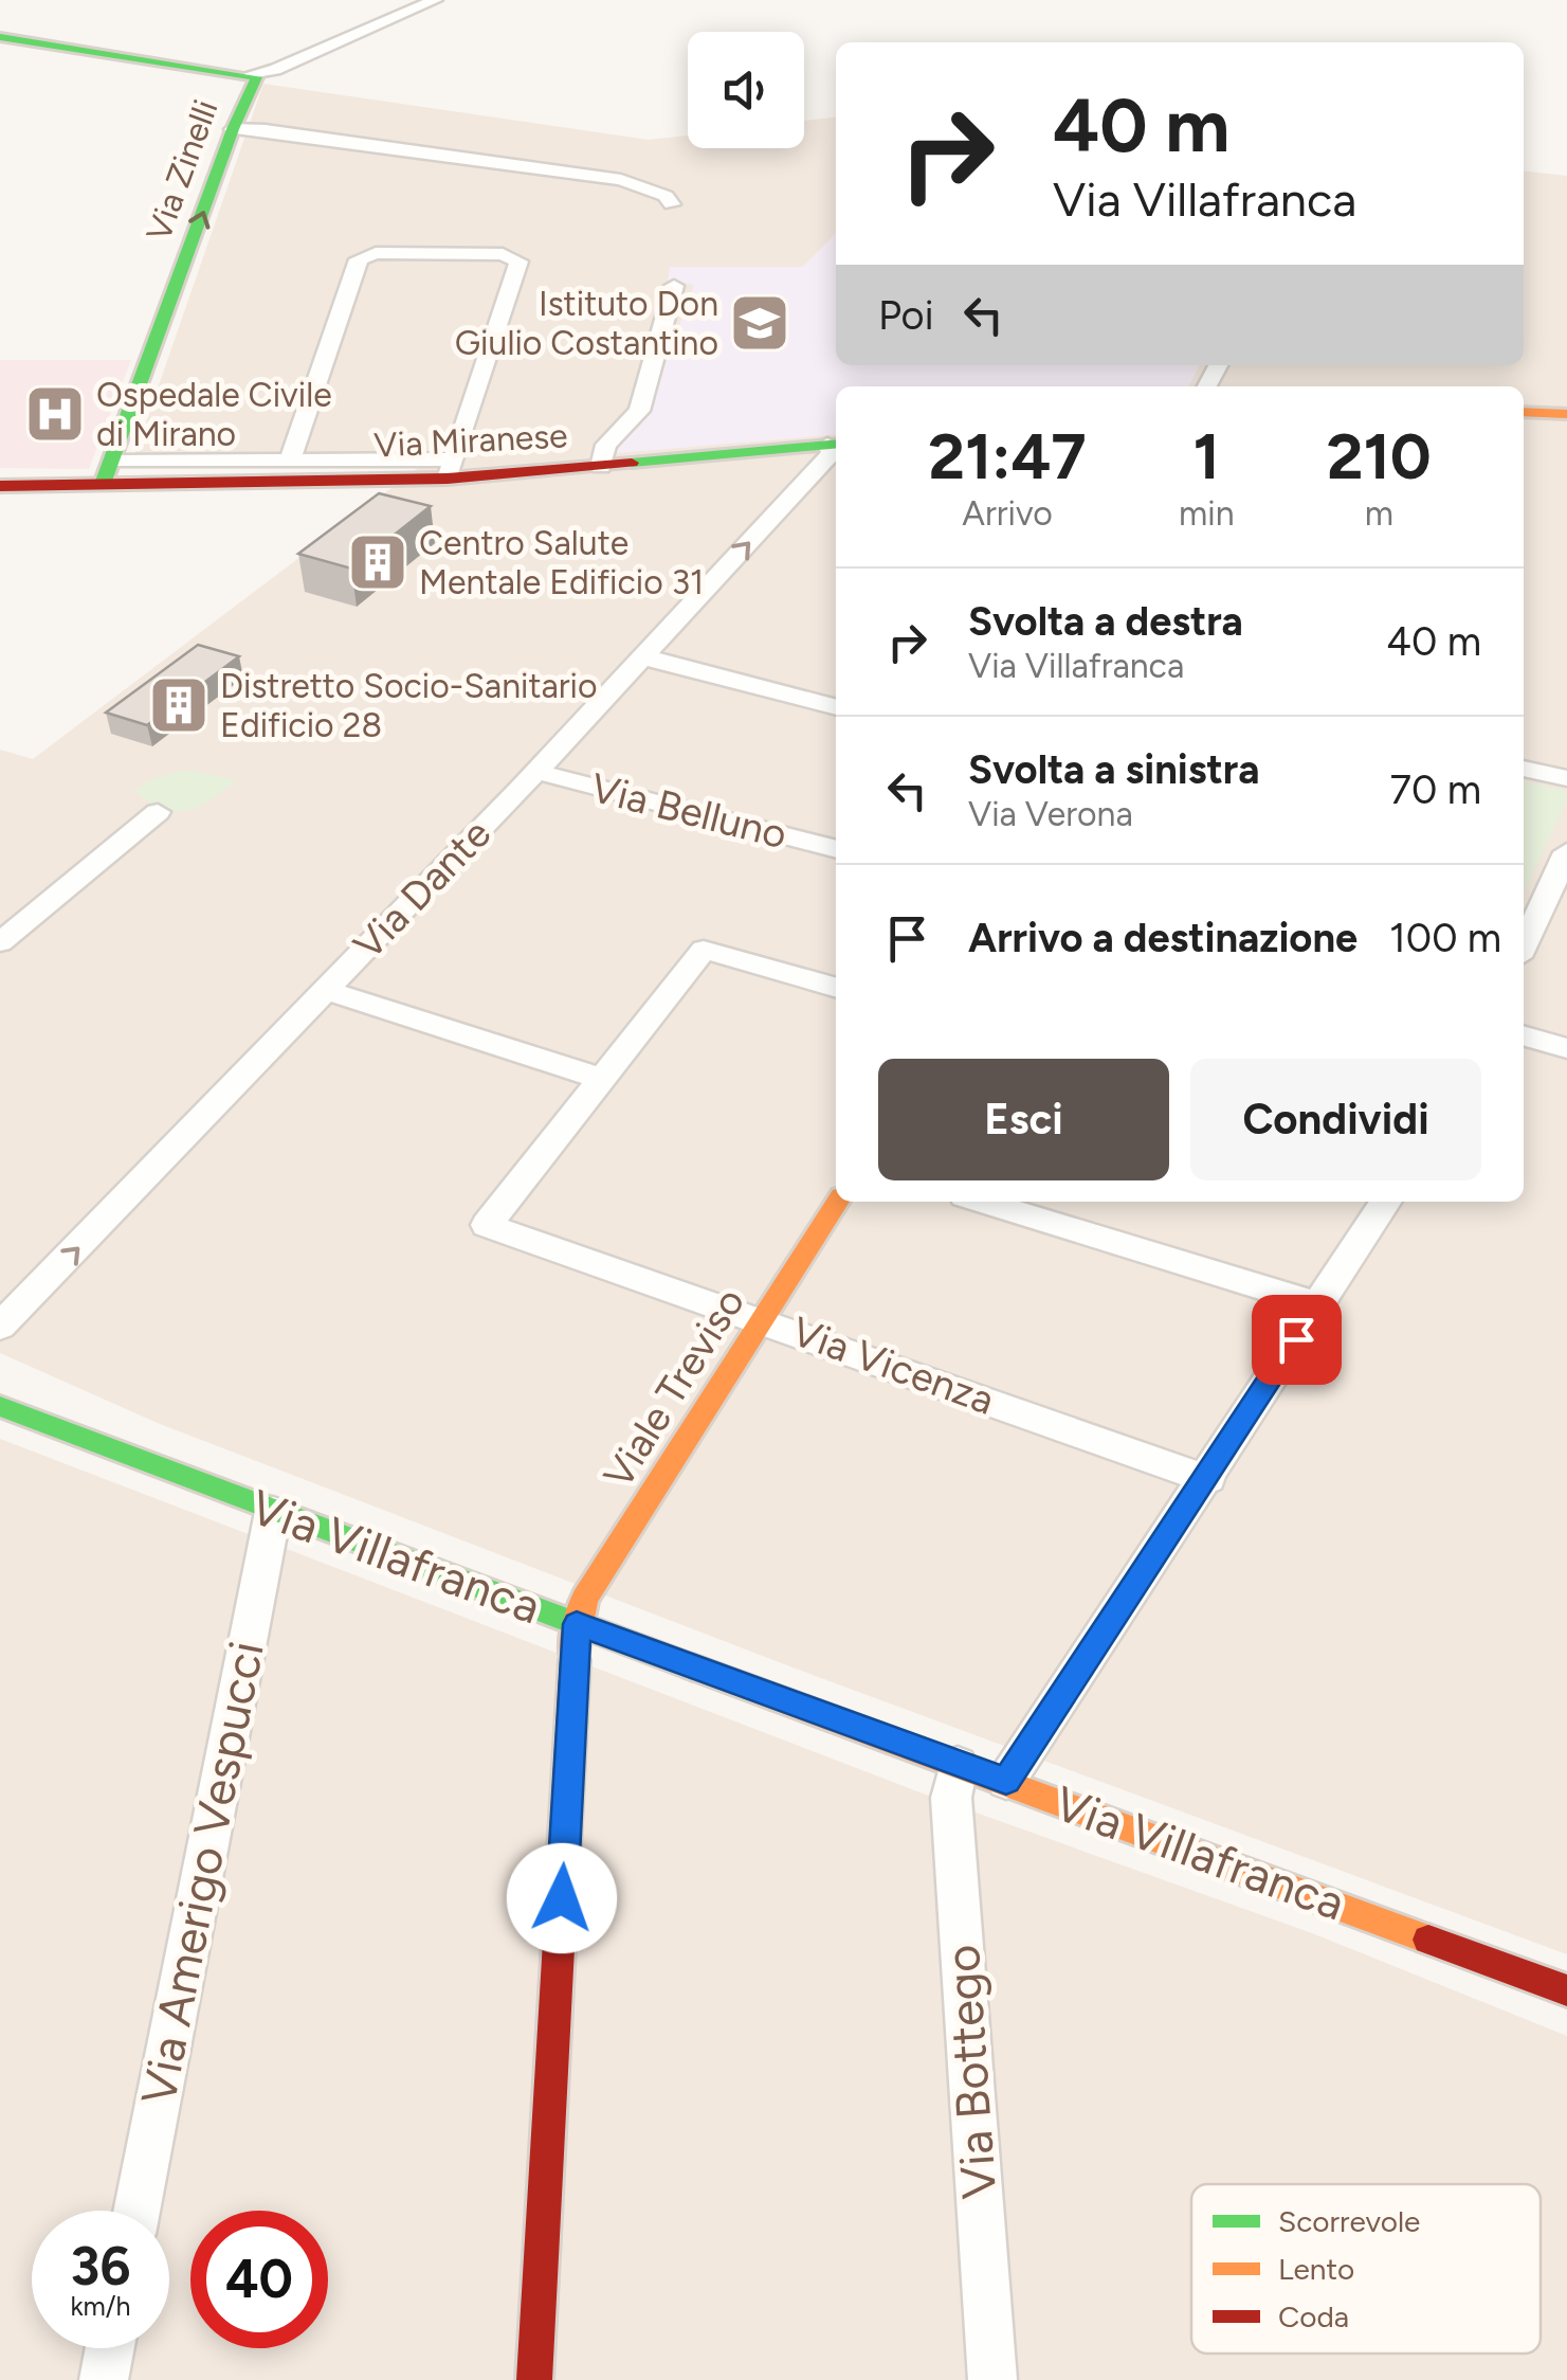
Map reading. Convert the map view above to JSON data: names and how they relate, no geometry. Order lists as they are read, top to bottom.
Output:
{
  "streets": {
    "main road": [
      "Via Zinelli",
      "Via Miranese",
      "Viale Treviso",
      "Via Villafranca"
    ],
    "street": [
      "Via Belluno",
      "Via Dante",
      "Via Vicenza",
      "Via Amerigo Vespucci",
      "Via Bottego"
    ]
  },
  "crossings": [
    ["Via Zinelli", "Via Miranese"],
    ["Via Miranese", "Via Dante"],
    ["Via Belluno", "Via Dante"],
    ["Via Vicenza", "Viale Treviso"],
    ["Viale Treviso", "Via Villafranca"],
    ["Via Villafranca", "Via Amerigo Vespucci"],
    ["Via Villafranca", "Via Bottego"]
  ],
  "one_way": ["Via Zinelli"],
  "places": {
    "school or university": ["Istituto Don Giulio Costantino"],
    "hospital": ["Ospedale Civile di Mirano"],
    "building": ["Centro Salute Mentale Edificio 31", "Distretto Socio-Sanitario Edificio 28"]
  },
  "legend": ["Scorrevole", "Lento", "Coda"],
  "page": {
    "turn": ["40 m", "Via Villafranca"],
    "then": "Poi",
    "eta": [
      "21:47",
      "Arrivo",
      "1",
      "min",
      "210",
      "m"
    ],
    "list": [
      {
        "name": "Svolta a destra",
        "note": "Via Villafranca",
        "value": "40 m"
      },
      {
        "name": "Svolta a sinistra",
        "note": "Via Verona",
        "value": "70 m"
      },
      {
        "name": "Arrivo a destinazione",
        "value": "100 m"
      }
    ],
    "buttons": ["Esci", "Condividi"],
    "speed": "36 km/h",
    "limit": "40"
  }
}
